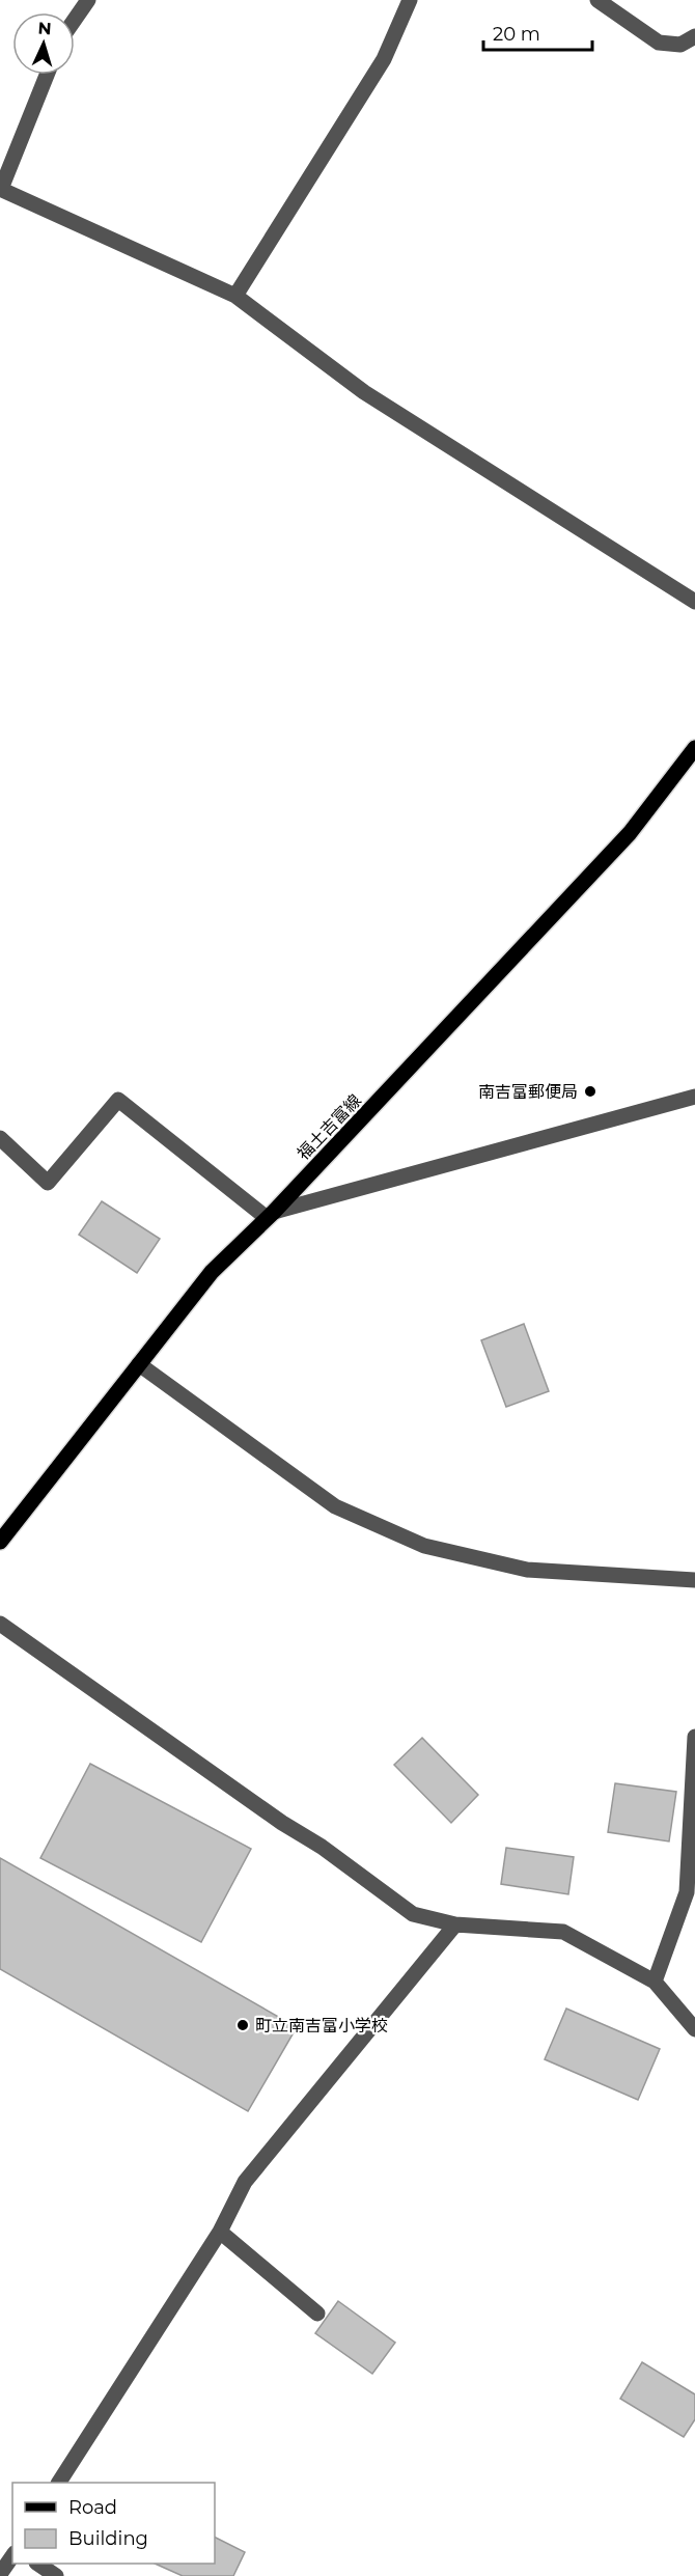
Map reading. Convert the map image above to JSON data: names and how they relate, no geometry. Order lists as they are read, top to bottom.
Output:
{
  "streets": {
    "main road": ["福土吉富線"]
  },
  "places": ["南吉富郵便局", "町立南吉富小学校"],
  "legend": ["Road", "Building"],
  "scale_bar": "20 m",
  "north": "top"
}
